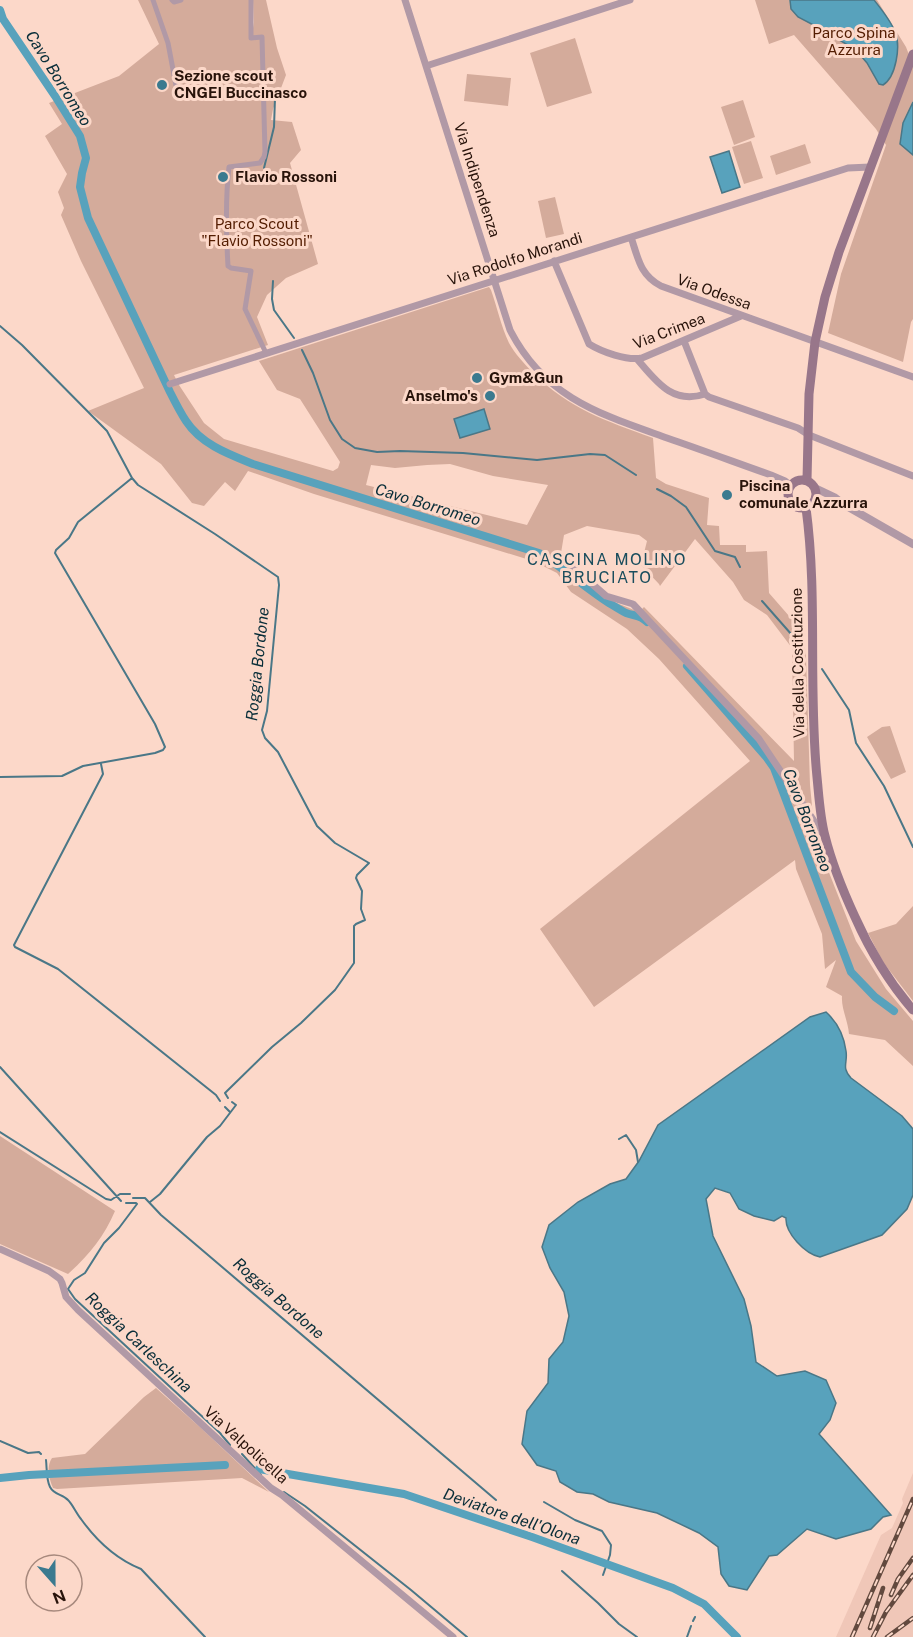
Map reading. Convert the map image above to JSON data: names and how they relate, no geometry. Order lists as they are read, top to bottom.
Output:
{
  "streets": {
    "main road": ["Via della Costituzione"],
    "street": [
      "Via Indipendenza",
      "Via Rodolfo Morandi",
      "Via Odessa",
      "Via Crimea",
      "Via Valpolicella"
    ]
  },
  "crossings": [
    ["Via Indipendenza", "Via Rodolfo Morandi"],
    ["Via Indipendenza", "Via della Costituzione"],
    ["Via Rodolfo Morandi", "Via Odessa"],
    ["Via Rodolfo Morandi", "Via Crimea"],
    ["Via Odessa", "Via Crimea"]
  ],
  "districts": ["CASCINA MOLINO BRUCIATO"],
  "water": [
    "Cavo Borromeo",
    "Roggia Bordone",
    "Roggia Carleschina",
    "Deviatore dell'Olona"
  ],
  "parks": ["Parco Spina Azzurra", "Parco Scout \"Flavio Rossoni\""],
  "places": [
    "Sezione scout CNGEI Buccinasco",
    "Flavio Rossoni",
    "Gym&Gun",
    "Anselmo's",
    "Piscina comunale Azzurra"
  ],
  "north": "bottom"
}
